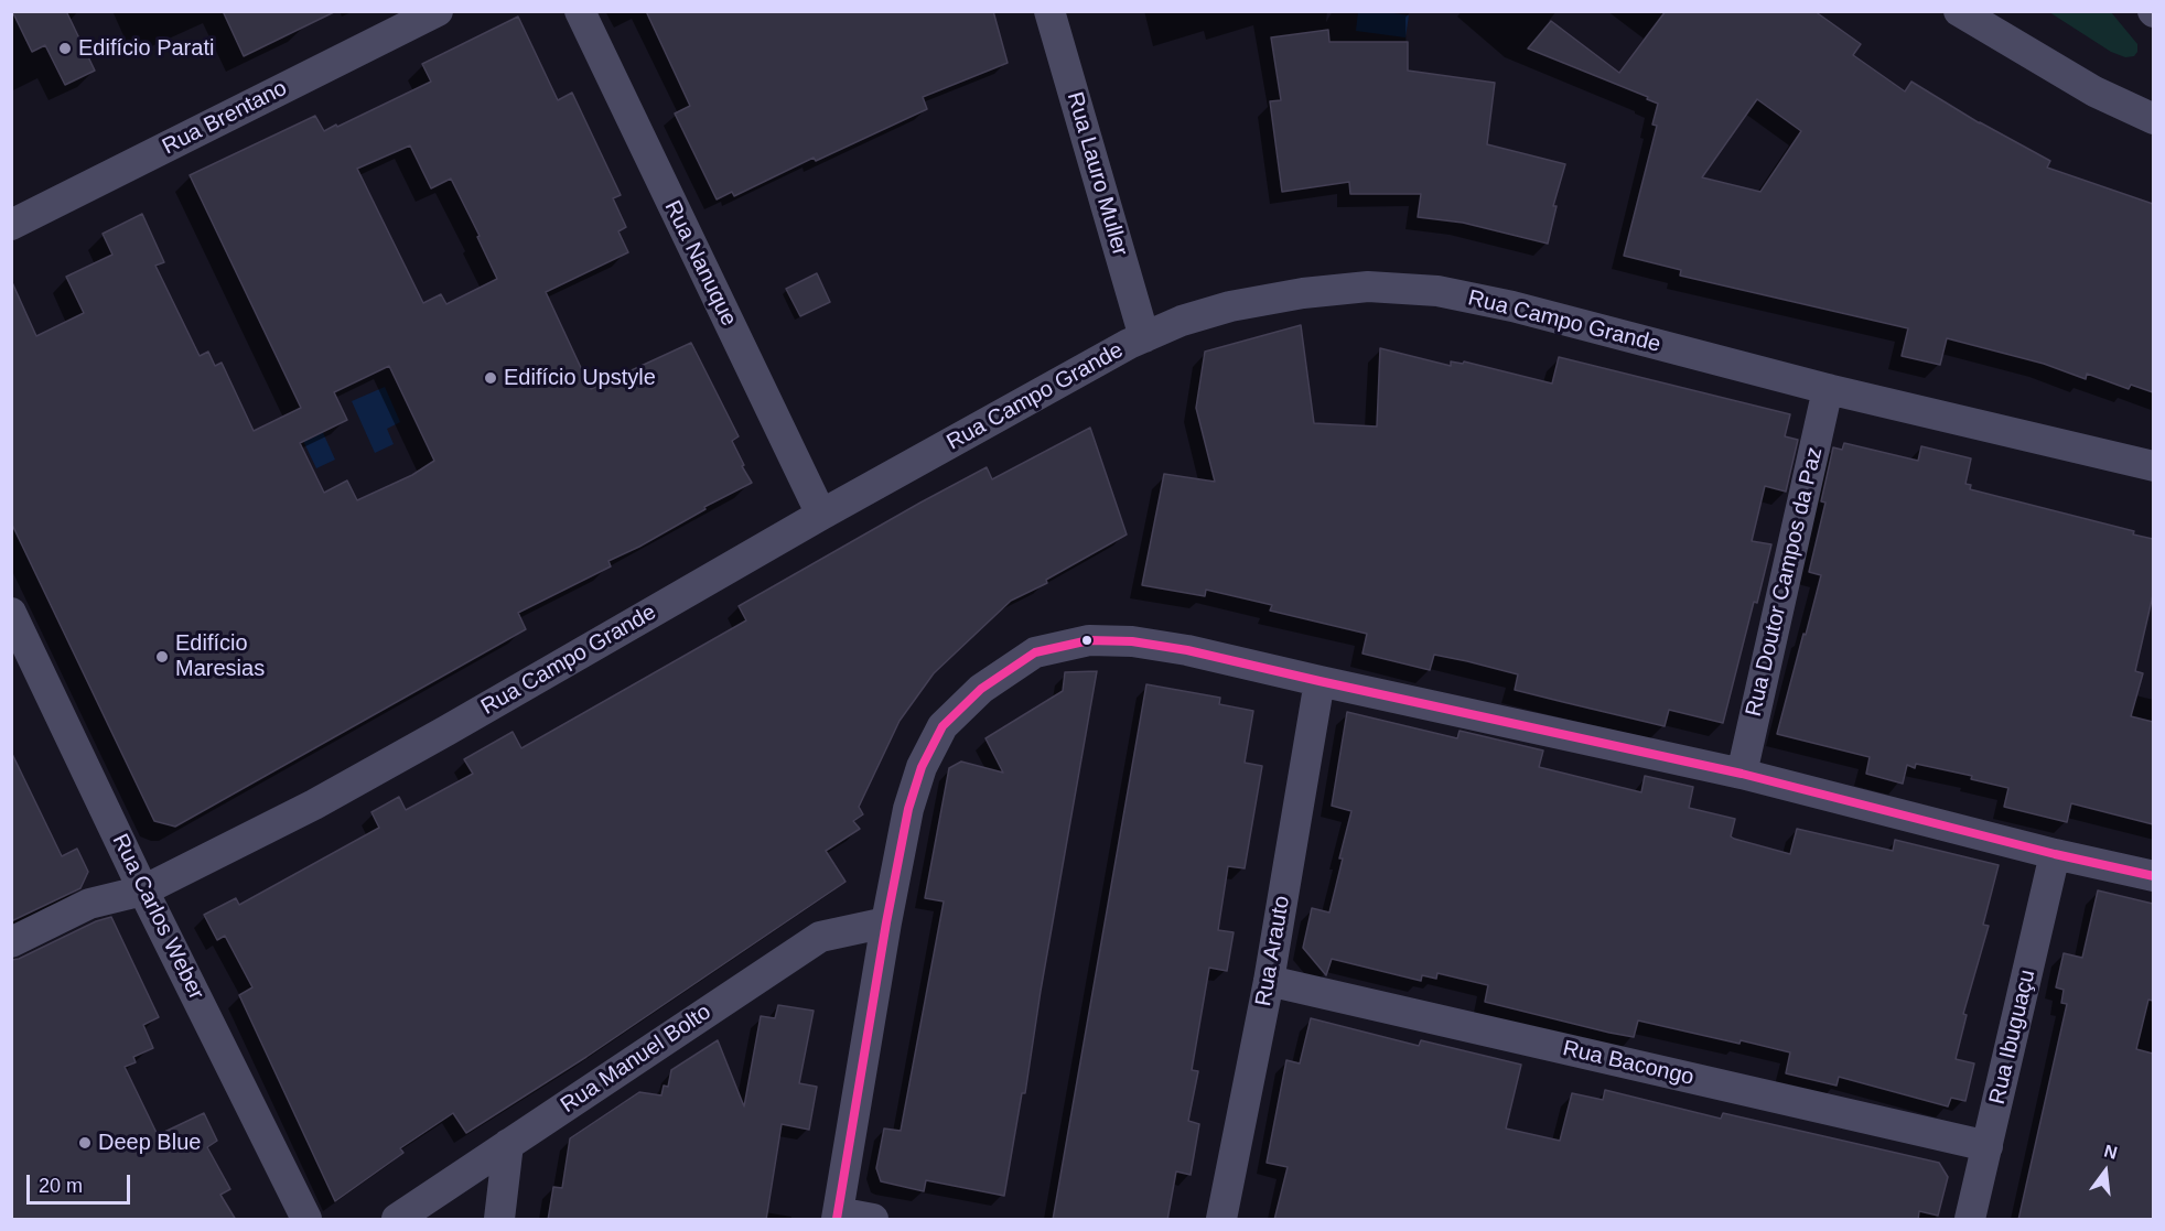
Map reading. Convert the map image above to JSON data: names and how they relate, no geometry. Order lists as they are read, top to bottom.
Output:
{
  "streets": {
    "street": [
      "Rua Brentano",
      "Rua Lauro Muller",
      "Rua Nanuque",
      "Rua Campo Grande",
      "Rua Doutor Campos da Paz",
      "Rua Carlos Weber",
      "Rua Arauto",
      "Rua Ibuguaçu",
      "Rua Manuel Bolto",
      "Rua Bacongo"
    ]
  },
  "crossings": [
    ["Rua Lauro Muller", "Rua Campo Grande"],
    ["Rua Nanuque", "Rua Campo Grande"],
    ["Rua Campo Grande", "Rua Doutor Campos da Paz"],
    ["Rua Campo Grande", "Rua Carlos Weber"],
    ["Rua Arauto", "Rua Bacongo"],
    ["Rua Ibuguaçu", "Rua Bacongo"]
  ],
  "places": [
    "Edifício Parati",
    "Edifício Upstyle",
    "Edifício Maresias",
    "Deep Blue"
  ],
  "scale_bar": "20 m",
  "north": "top"
}
